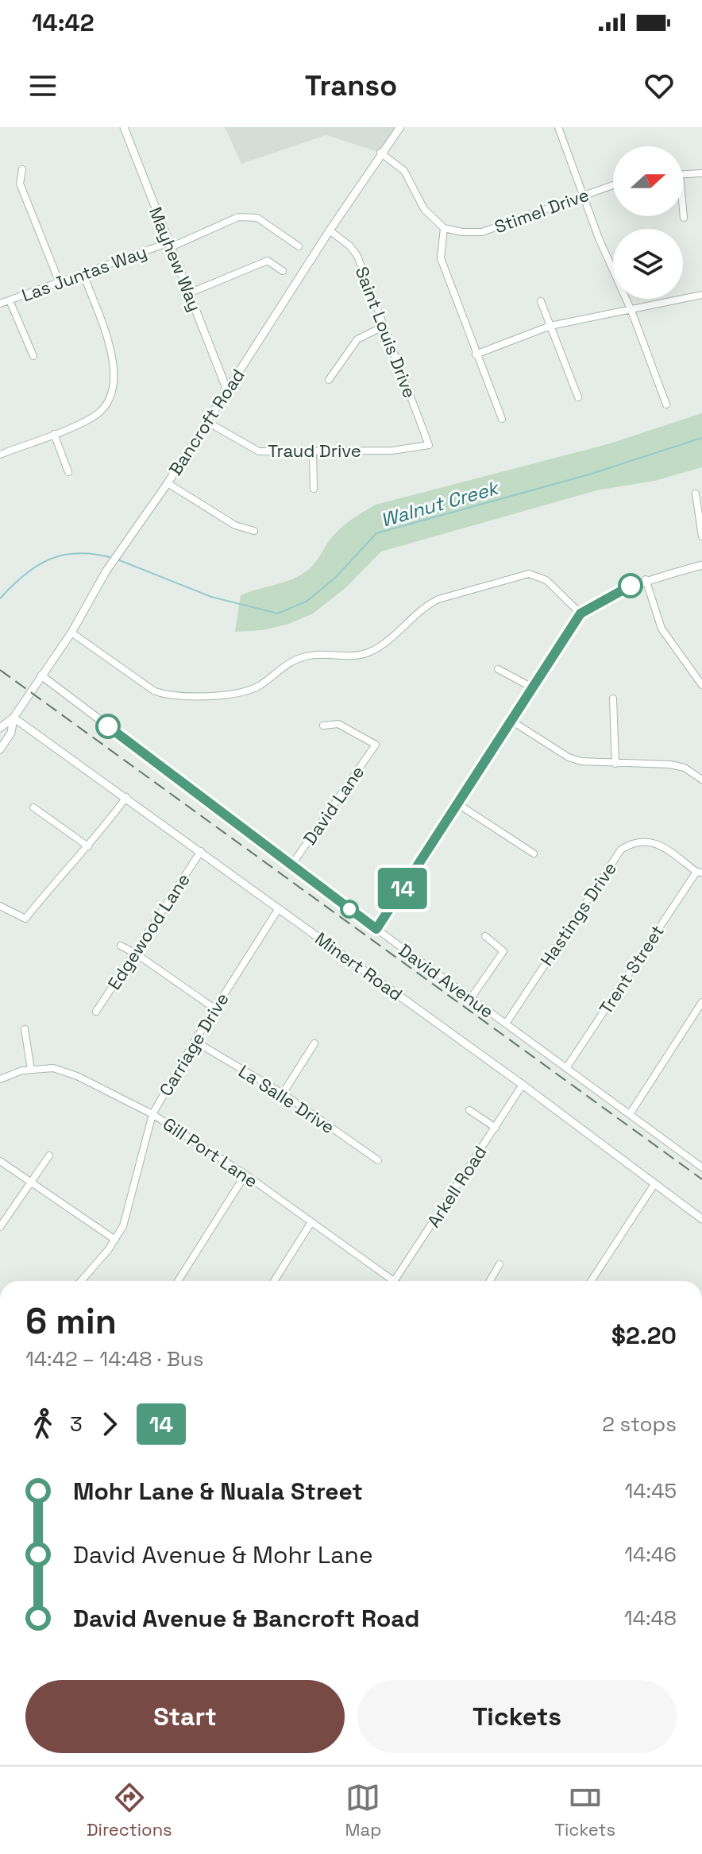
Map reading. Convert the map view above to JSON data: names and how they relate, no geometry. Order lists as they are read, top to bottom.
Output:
{
  "streets": {
    "street": [
      "Stimel Drive",
      "Mayhew Way",
      "Las Juntas Way",
      "Saint Louis Drive",
      "Bancroft Road",
      "Traud Drive",
      "David Lane",
      "Hastings Drive",
      "Edgewood Lane",
      "Minert Road",
      "Trent Street",
      "David Avenue",
      "Carriage Drive",
      "La Salle Drive",
      "Gill Port Lane",
      "Arkell Road"
    ]
  },
  "crossings": [
    ["Mayhew Way", "Las Juntas Way"],
    ["Mayhew Way", "Bancroft Road"],
    ["Saint Louis Drive", "Bancroft Road"],
    ["Saint Louis Drive", "Traud Drive"],
    ["Bancroft Road", "Traud Drive"],
    ["Bancroft Road", "Minert Road"],
    ["Bancroft Road", "David Avenue"],
    ["David Lane", "David Avenue"],
    ["Hastings Drive", "Trent Street"],
    ["Hastings Drive", "David Avenue"],
    ["Edgewood Lane", "Minert Road"],
    ["Minert Road", "Carriage Drive"],
    ["Minert Road", "Arkell Road"],
    ["Trent Street", "David Avenue"],
    ["Carriage Drive", "La Salle Drive"],
    ["Carriage Drive", "Gill Port Lane"]
  ],
  "water": ["Walnut Creek"],
  "lines": ["bus line 14"],
  "north": "right",
  "page": {
    "status": "14:42",
    "header": "Transo",
    "on_map": "14",
    "heading": ["6 min", "14:42 – 14:48 · Bus", "$2.20"],
    "legs": ["3", "14", "2 stops"],
    "list": [
      {
        "name": "Mohr Lane & Nuala Street",
        "value": "14:45"
      },
      {
        "name": "David Avenue & Mohr Lane",
        "value": "14:46"
      },
      {
        "name": "David Avenue & Bancroft Road",
        "value": "14:48"
      }
    ],
    "buttons": ["Start", "Tickets"],
    "tabs": ["Directions", "Map", "Tickets"]
  }
}
